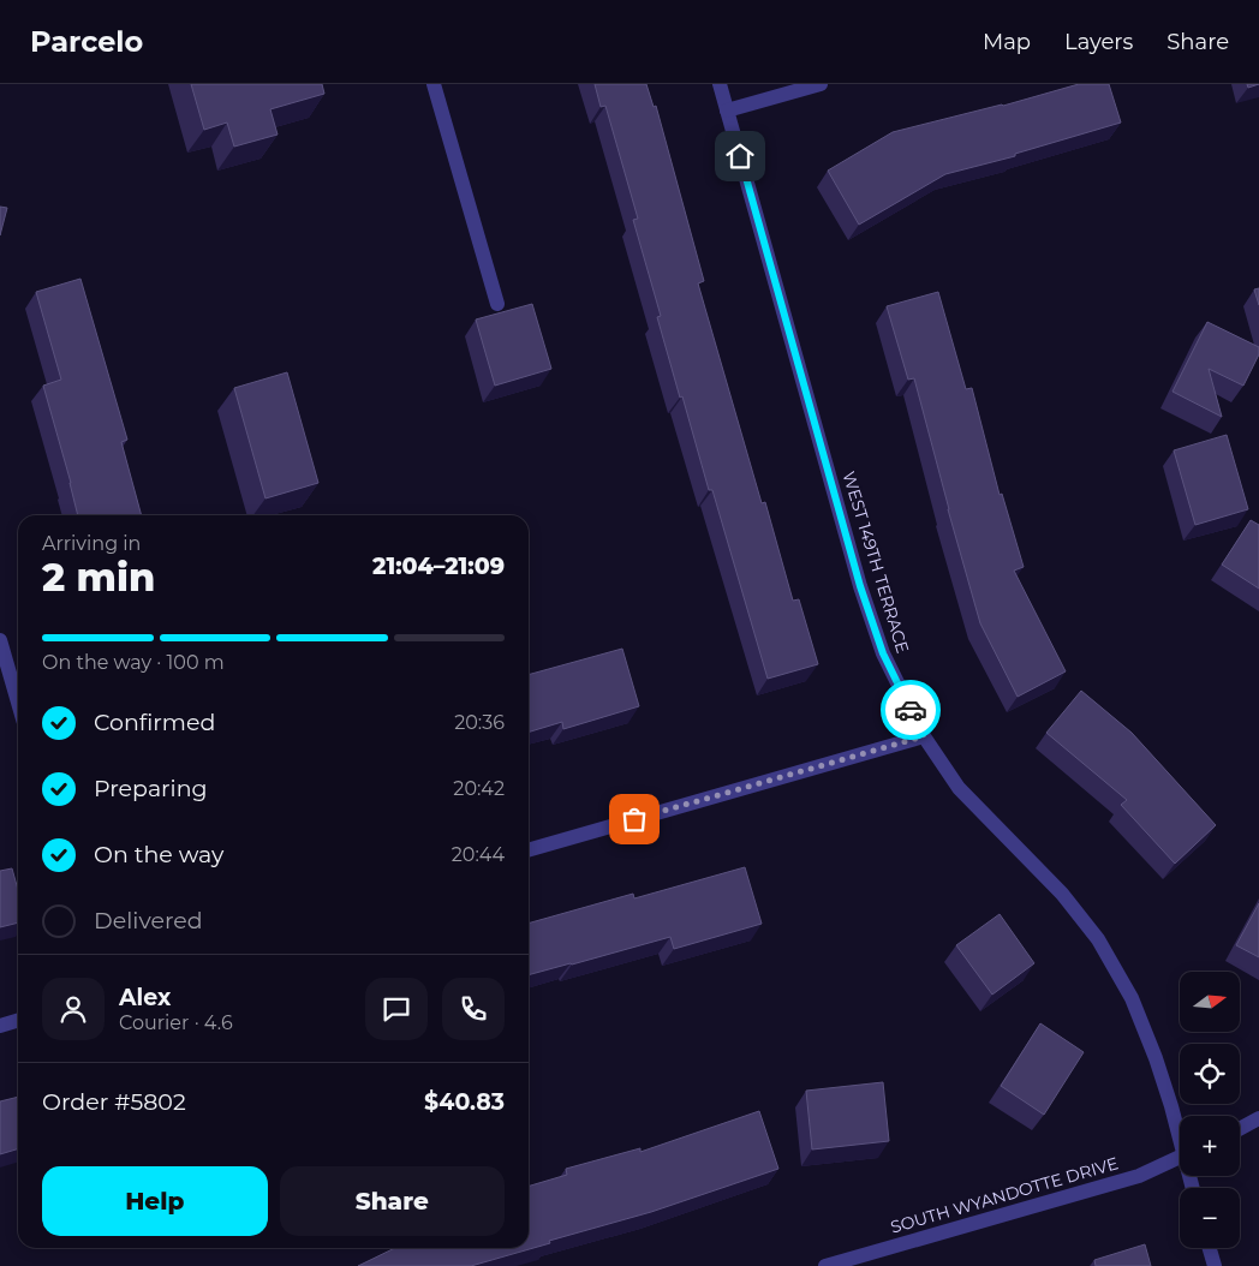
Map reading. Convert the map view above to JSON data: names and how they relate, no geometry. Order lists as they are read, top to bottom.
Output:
{
  "streets": {
    "street": ["WEST 149TH TERRACE", "SOUTH WYANDOTTE DRIVE"]
  },
  "north": "right",
  "page": {
    "header": "Parcelo",
    "nav": ["Map", "Layers", "Share"],
    "heading": ["2 min", "Arriving in", "21:04–21:09"],
    "panel": [
      "Alex",
      "Courier · 4.6",
      "Order #5802",
      "$40.83"
    ],
    "bar": "On the way · 100 m",
    "list": [
      ["Confirmed", "20:36"],
      ["Preparing", "20:42"],
      ["On the way", "20:44"],
      "Delivered"
    ],
    "map_buttons": ["+", "−"],
    "buttons": ["Help", "Share"]
  }
}
